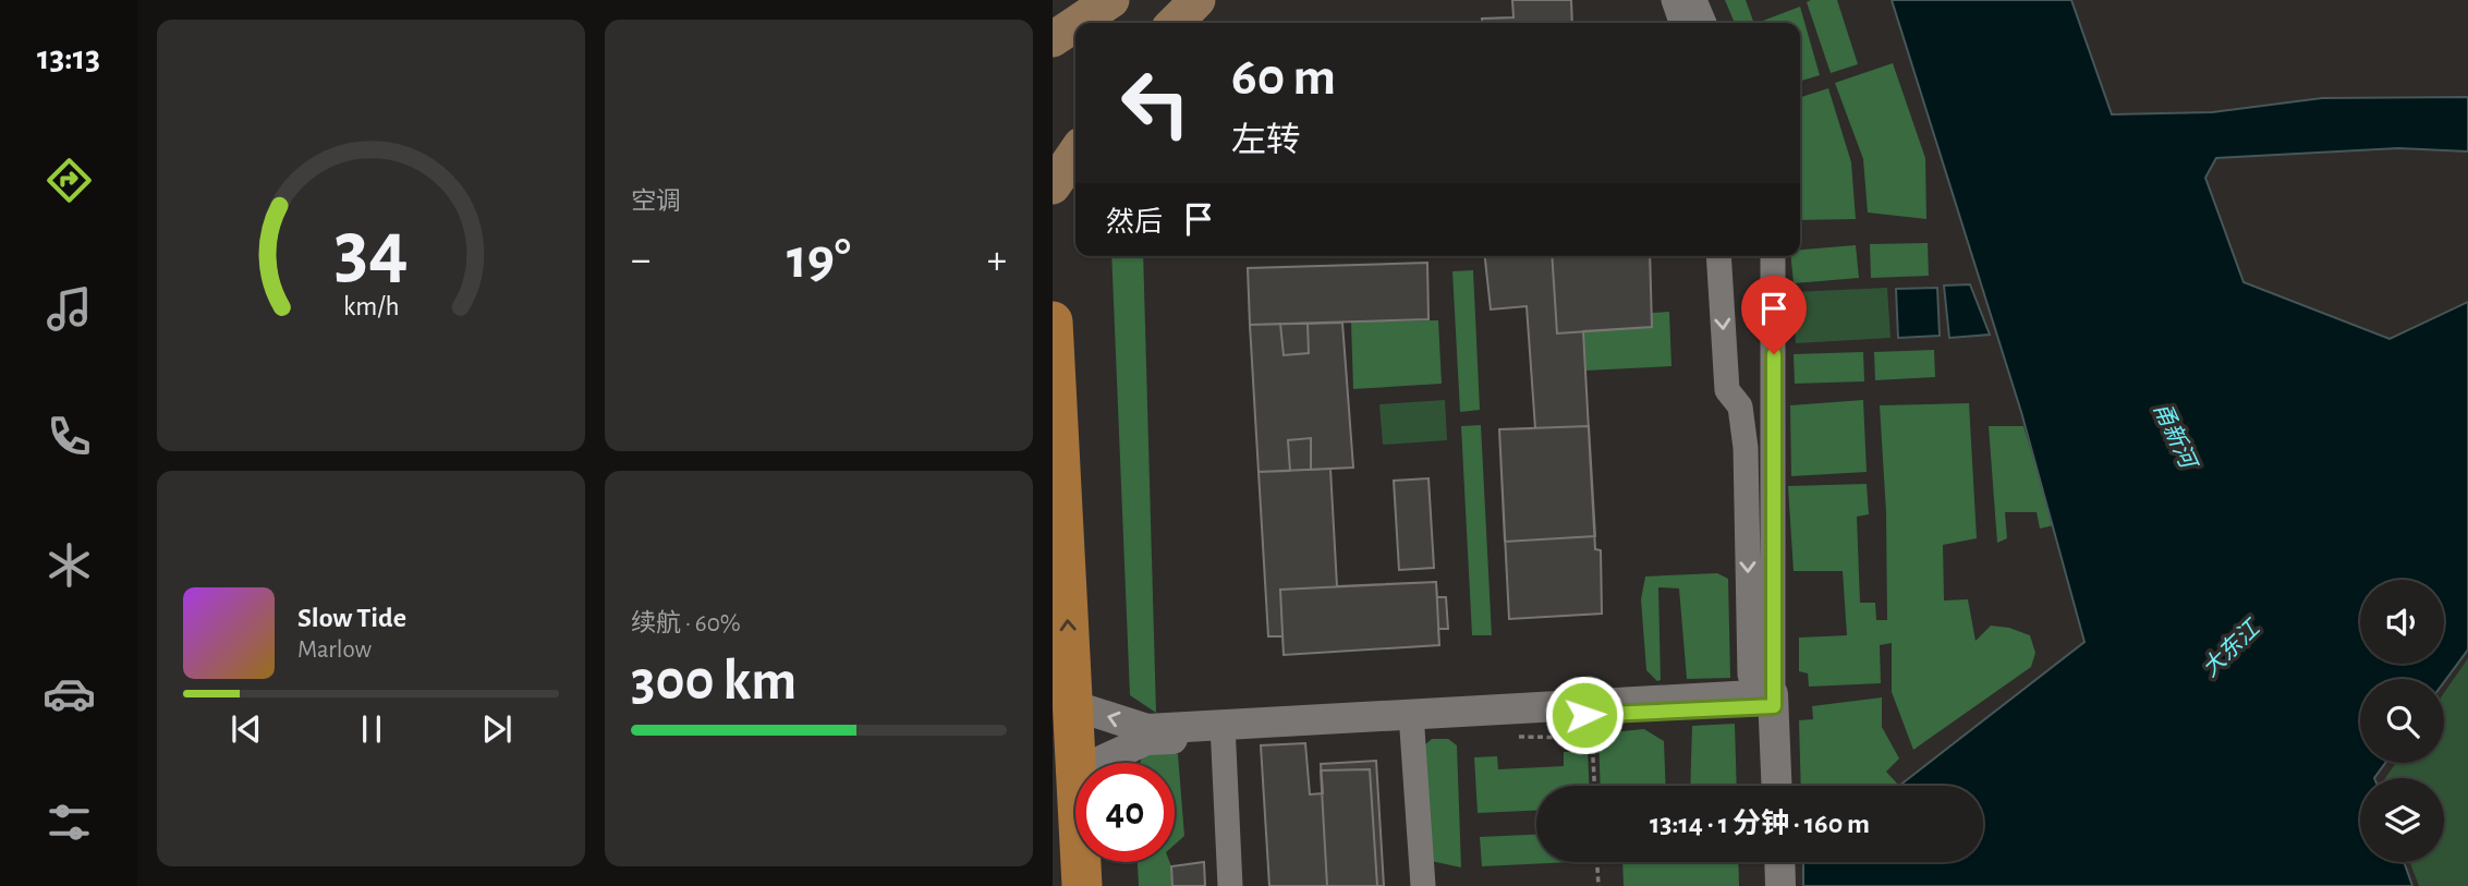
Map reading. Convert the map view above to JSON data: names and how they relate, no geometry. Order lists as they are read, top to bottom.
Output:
{
  "water": ["甬新河", "大东江"],
  "page": {
    "tabs": "13:13",
    "tile": [
      "空调",
      ["续航 · 60%", "300 km"]
    ],
    "turn": ["60 m", "左转"],
    "then": "然后",
    "heat": ["−", "19°", "+"],
    "song": ["Slow Tide", "Marlow"],
    "limit": "40",
    "trip": "13:14 · 1 分钟 · 160 m",
    "gauge": ["34", "km/h"]
  }
}
